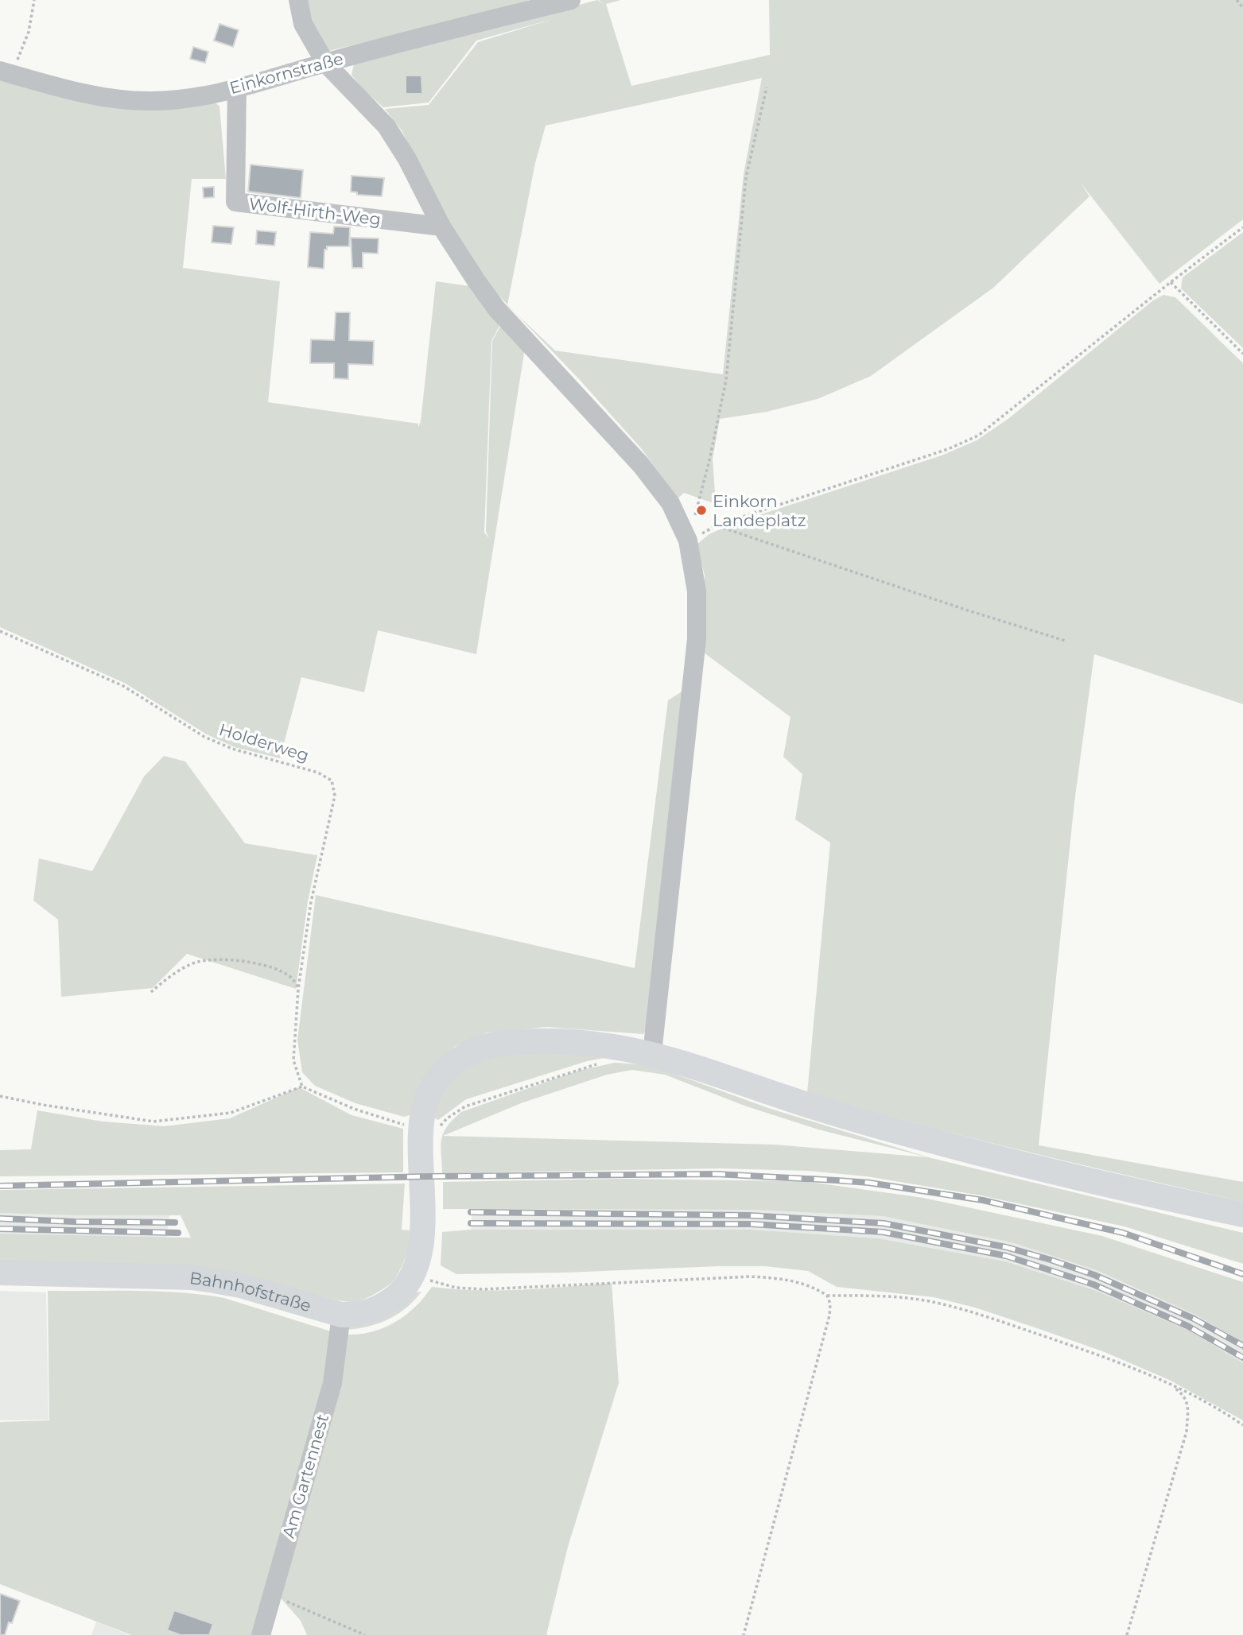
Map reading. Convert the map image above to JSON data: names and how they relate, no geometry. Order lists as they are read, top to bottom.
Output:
{
  "streets": {
    "main road": ["Bahnhofstraße"],
    "street": ["Einkornstraße", "Wolf-Hirth-Weg", "Am Gartennest"],
    "path": ["Holderweg"]
  },
  "crossings": [
    ["Einkornstraße", "Wolf-Hirth-Weg"],
    ["Bahnhofstraße", "Am Gartennest"]
  ],
  "places": ["Einkorn Landeplatz"]
}
